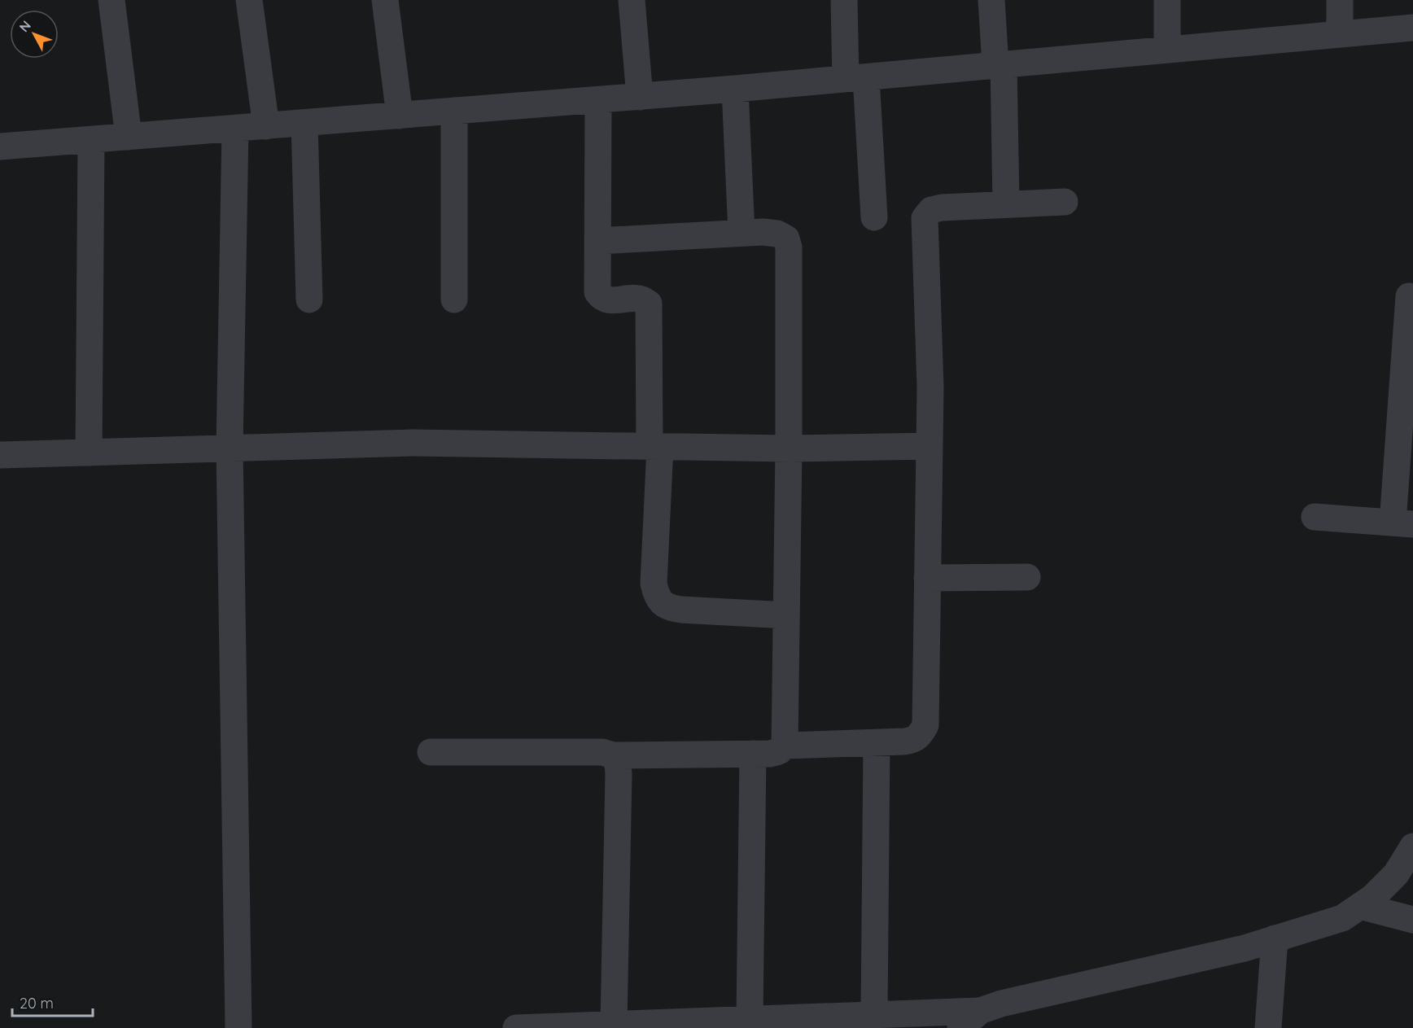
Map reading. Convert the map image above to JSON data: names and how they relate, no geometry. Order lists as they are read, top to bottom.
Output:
{
  "scale_bar": "20 m",
  "north": "top left"
}
